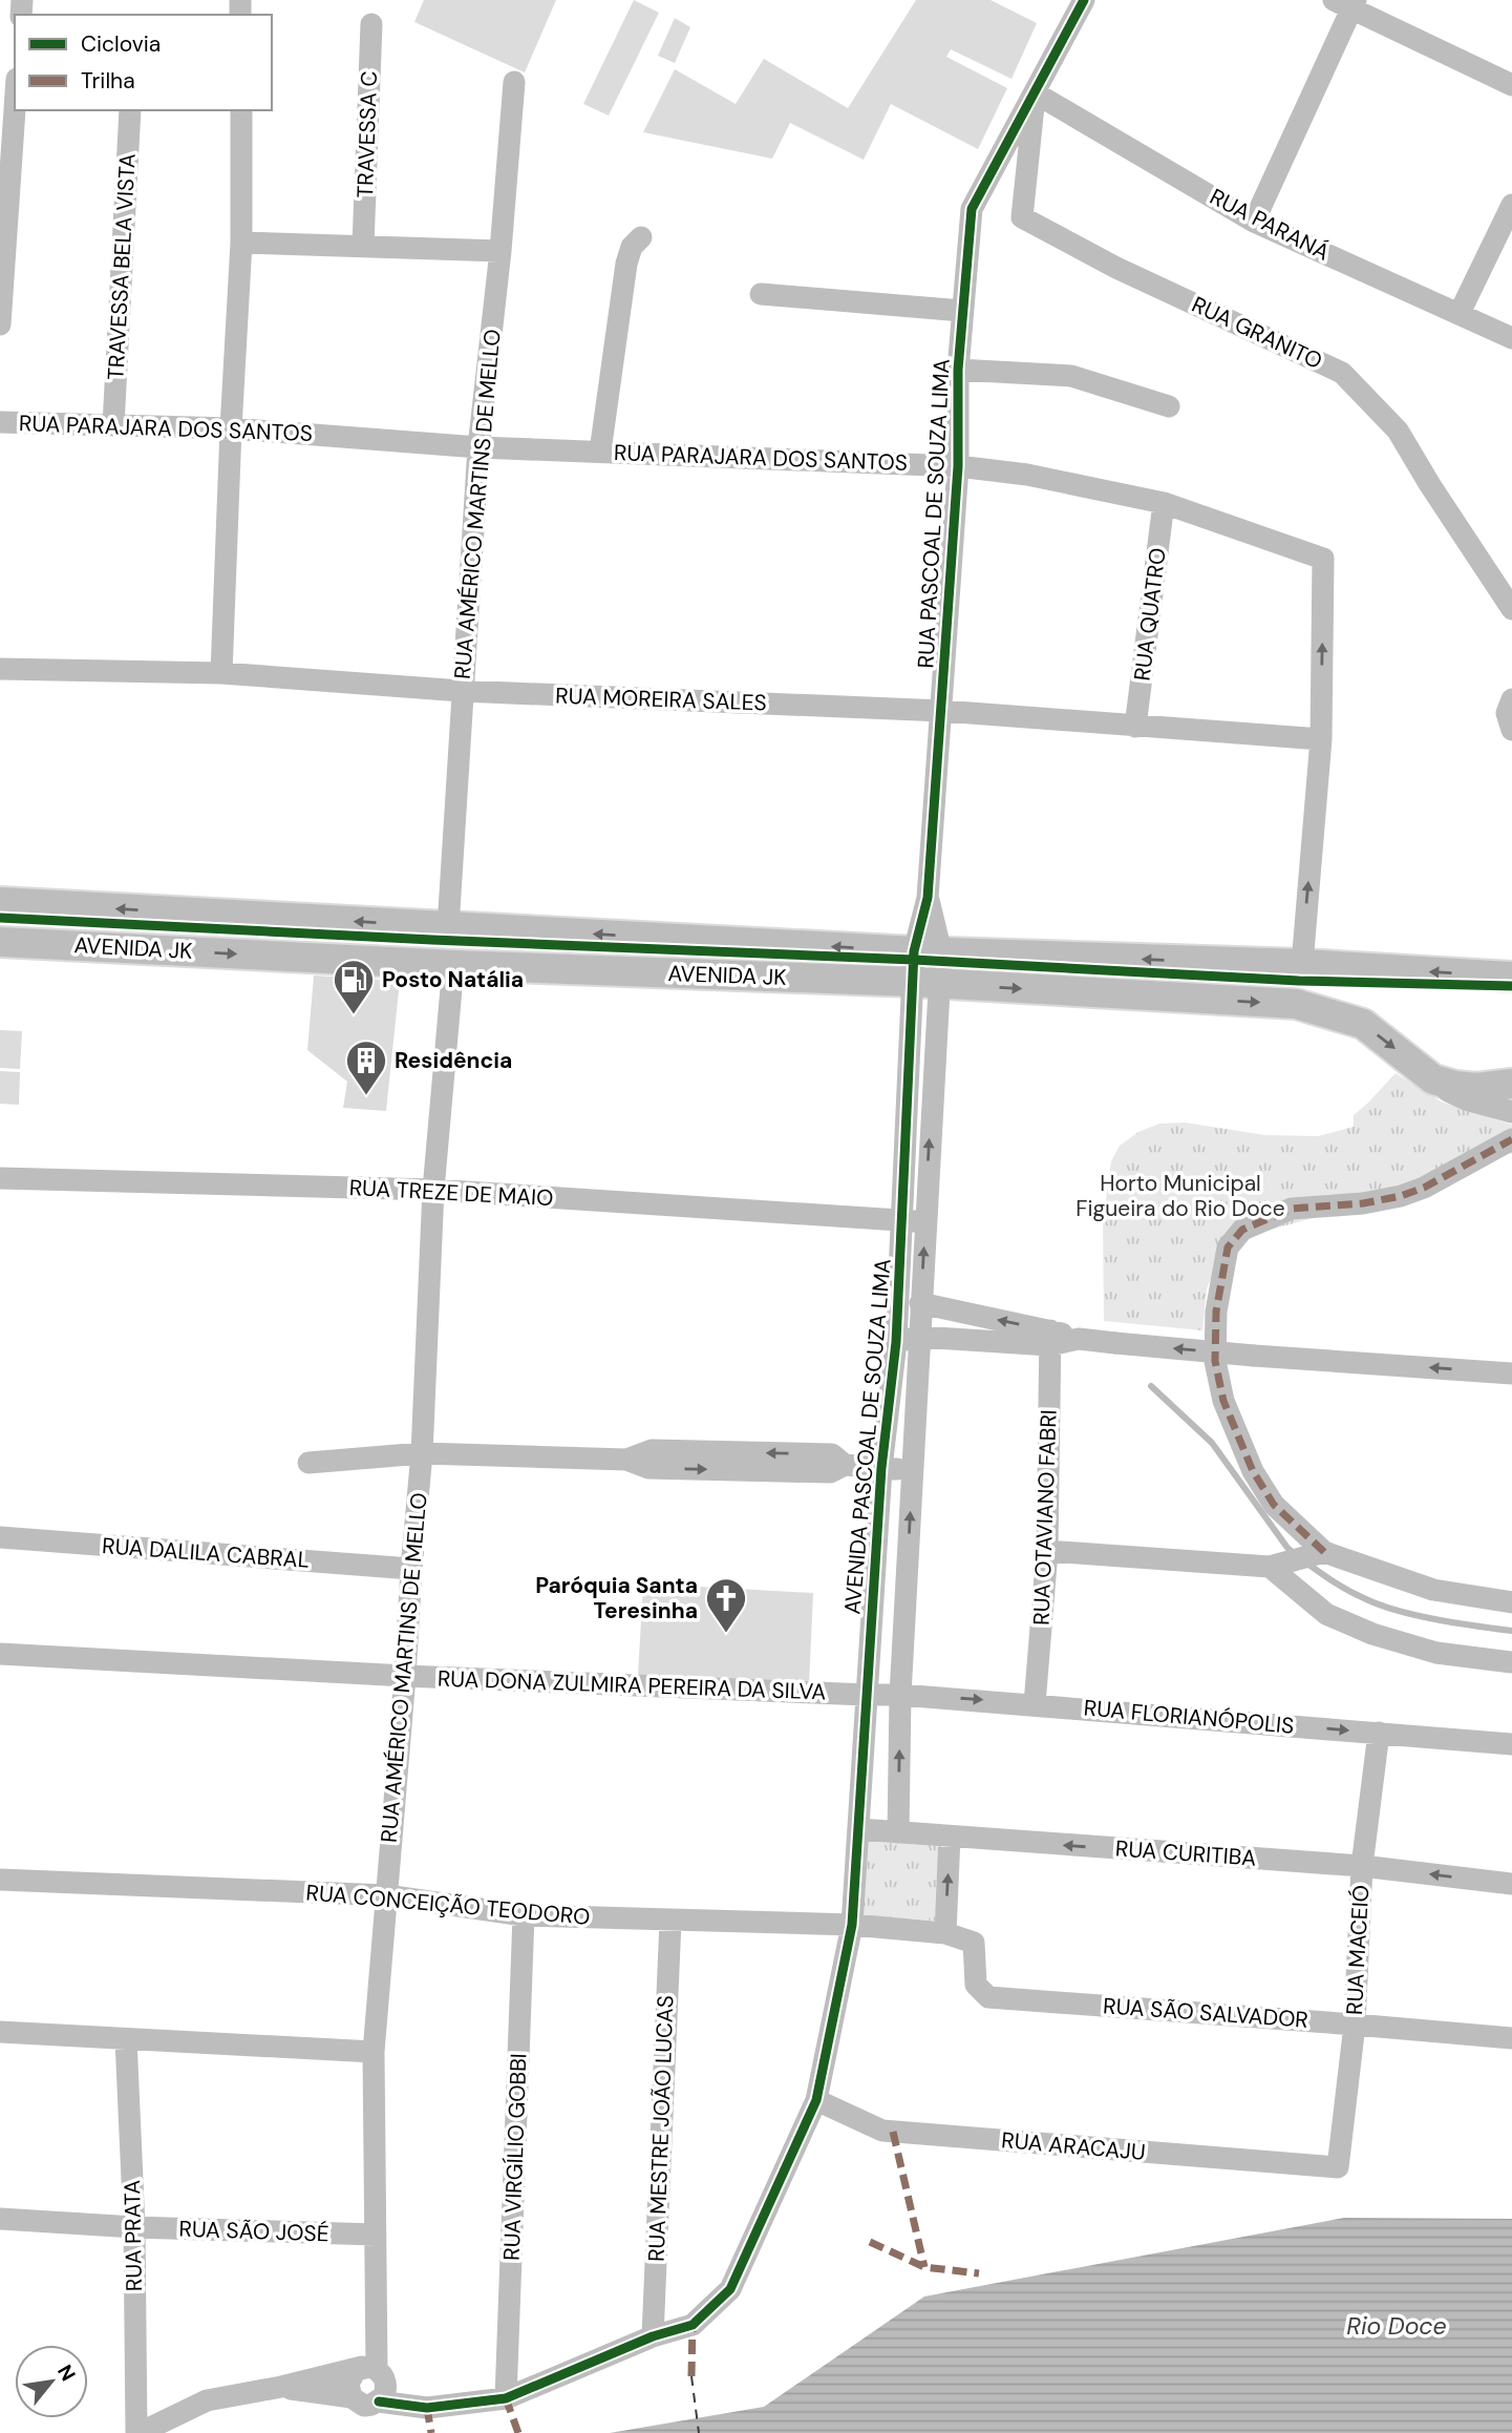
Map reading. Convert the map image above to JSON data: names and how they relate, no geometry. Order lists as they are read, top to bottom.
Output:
{
  "streets": {
    "main road": ["AVENIDA JK"],
    "street": [
      "TRAVESSA C",
      "RUA PARANÁ",
      "TRAVESSA BELA VISTA",
      "RUA GRANITO",
      "RUA PARAJARA DOS SANTOS",
      "RUA AMÉRICO MARTINS DE MELLO",
      "RUA PASCOAL DE SOUZA LIMA",
      "RUA QUATRO",
      "RUA MOREIRA SALES",
      "RUA TREZE DE MAIO",
      "AVENIDA PASCOAL DE SOUZA LIMA",
      "RUA OTAVIANO FABRI",
      "RUA DALILA CABRAL",
      "RUA DONA ZULMIRA PEREIRA DA SILVA",
      "RUA FLORIANÓPOLIS",
      "RUA CURITIBA",
      "RUA CONCEIÇÃO TEODORO",
      "RUA MACEIÓ",
      "RUA SÃO SALVADOR",
      "RUA MESTRE JOÃO LUCAS",
      "RUA ARACAJU",
      "RUA VIRGÍLIO GOBBI",
      "RUA SÃO JOSÉ",
      "RUA PRATA"
    ]
  },
  "crossings": [
    ["RUA PARANÁ", "RUA GRANITO"],
    ["RUA PARANÁ", "RUA PASCOAL DE SOUZA LIMA"],
    ["TRAVESSA BELA VISTA", "RUA PARAJARA DOS SANTOS"],
    ["RUA GRANITO", "RUA PASCOAL DE SOUZA LIMA"],
    ["RUA PARAJARA DOS SANTOS", "RUA AMÉRICO MARTINS DE MELLO"],
    ["RUA PARAJARA DOS SANTOS", "RUA PASCOAL DE SOUZA LIMA"],
    ["RUA PARAJARA DOS SANTOS", "RUA QUATRO"],
    ["RUA PARAJARA DOS SANTOS", "RUA MOREIRA SALES"],
    ["RUA PARAJARA DOS SANTOS", "AVENIDA JK"],
    ["RUA AMÉRICO MARTINS DE MELLO", "RUA MOREIRA SALES"],
    ["RUA AMÉRICO MARTINS DE MELLO", "AVENIDA JK"],
    ["RUA AMÉRICO MARTINS DE MELLO", "RUA TREZE DE MAIO"],
    ["RUA AMÉRICO MARTINS DE MELLO", "RUA DALILA CABRAL"],
    ["RUA AMÉRICO MARTINS DE MELLO", "RUA DONA ZULMIRA PEREIRA DA SILVA"],
    ["RUA AMÉRICO MARTINS DE MELLO", "RUA CONCEIÇÃO TEODORO"],
    ["RUA AMÉRICO MARTINS DE MELLO", "RUA SÃO JOSÉ"],
    ["RUA PASCOAL DE SOUZA LIMA", "RUA MOREIRA SALES"],
    ["RUA PASCOAL DE SOUZA LIMA", "AVENIDA JK"],
    ["RUA PASCOAL DE SOUZA LIMA", "AVENIDA PASCOAL DE SOUZA LIMA"],
    ["RUA QUATRO", "RUA MOREIRA SALES"],
    ["AVENIDA JK", "AVENIDA PASCOAL DE SOUZA LIMA"],
    ["RUA TREZE DE MAIO", "AVENIDA PASCOAL DE SOUZA LIMA"],
    ["AVENIDA PASCOAL DE SOUZA LIMA", "RUA DONA ZULMIRA PEREIRA DA SILVA"],
    ["AVENIDA PASCOAL DE SOUZA LIMA", "RUA FLORIANÓPOLIS"],
    ["AVENIDA PASCOAL DE SOUZA LIMA", "RUA CURITIBA"],
    ["AVENIDA PASCOAL DE SOUZA LIMA", "RUA CONCEIÇÃO TEODORO"],
    ["RUA OTAVIANO FABRI", "RUA FLORIANÓPOLIS"],
    ["RUA DONA ZULMIRA PEREIRA DA SILVA", "RUA FLORIANÓPOLIS"],
    ["RUA FLORIANÓPOLIS", "RUA MACEIÓ"],
    ["RUA CURITIBA", "RUA MACEIÓ"],
    ["RUA CONCEIÇÃO TEODORO", "RUA SÃO SALVADOR"],
    ["RUA CONCEIÇÃO TEODORO", "RUA MESTRE JOÃO LUCAS"],
    ["RUA CONCEIÇÃO TEODORO", "RUA VIRGÍLIO GOBBI"],
    ["RUA MACEIÓ", "RUA SÃO SALVADOR"],
    ["RUA MACEIÓ", "RUA ARACAJU"],
    ["RUA SÃO JOSÉ", "RUA PRATA"]
  ],
  "one_way": ["RUA CURITIBA"],
  "water": ["Rio Doce"],
  "parks": ["Horto Municipal Figueira do Rio Doce"],
  "places": {
    "fuel station": ["Posto Natália"],
    "building": ["Residência"],
    "church": ["Paróquia Santa Teresinha"]
  },
  "legend": ["Ciclovia", "Trilha"],
  "north": "top right"
}
